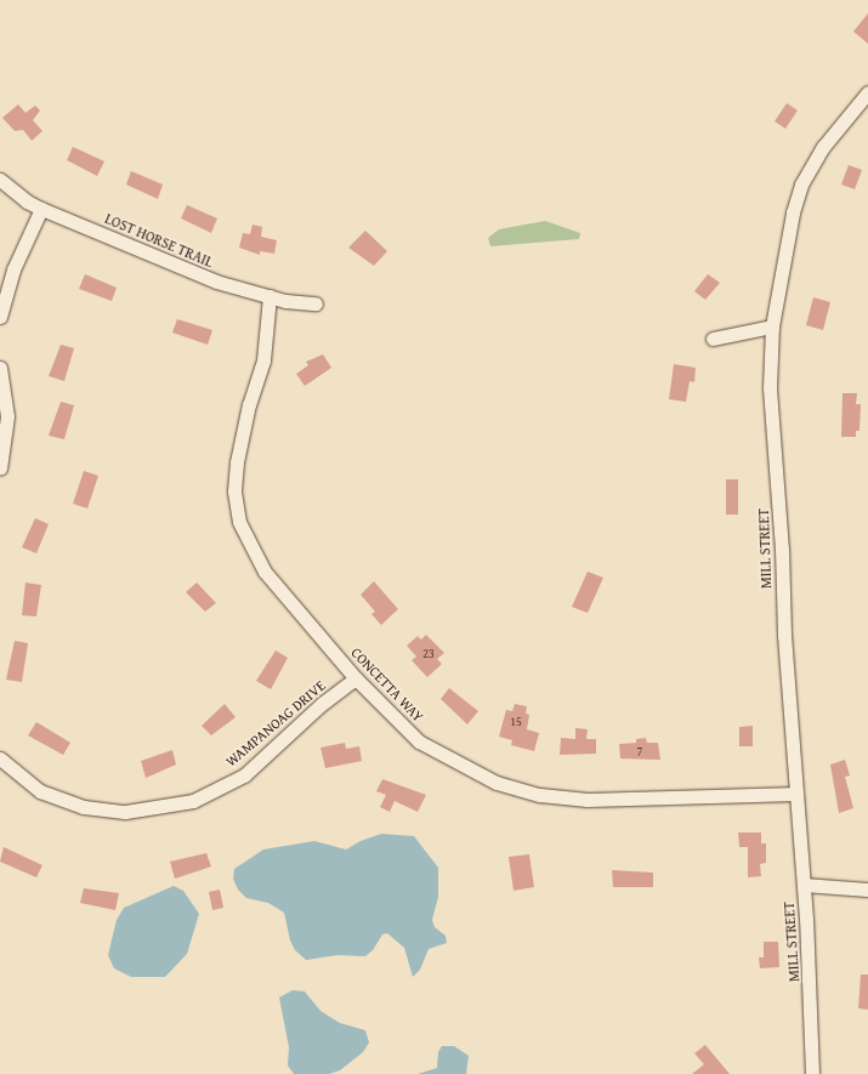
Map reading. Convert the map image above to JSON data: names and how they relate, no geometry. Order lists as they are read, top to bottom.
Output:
{
  "streets": {
    "street": [
      "LOST HORSE TRAIL",
      "MILL STREET",
      "CONCETTA WAY",
      "WAMPANOAG DRIVE"
    ]
  },
  "crossings": [
    ["LOST HORSE TRAIL", "CONCETTA WAY"],
    ["MILL STREET", "CONCETTA WAY"],
    ["CONCETTA WAY", "WAMPANOAG DRIVE"]
  ],
  "house_numbers": ["23", "15", "7"]
}
